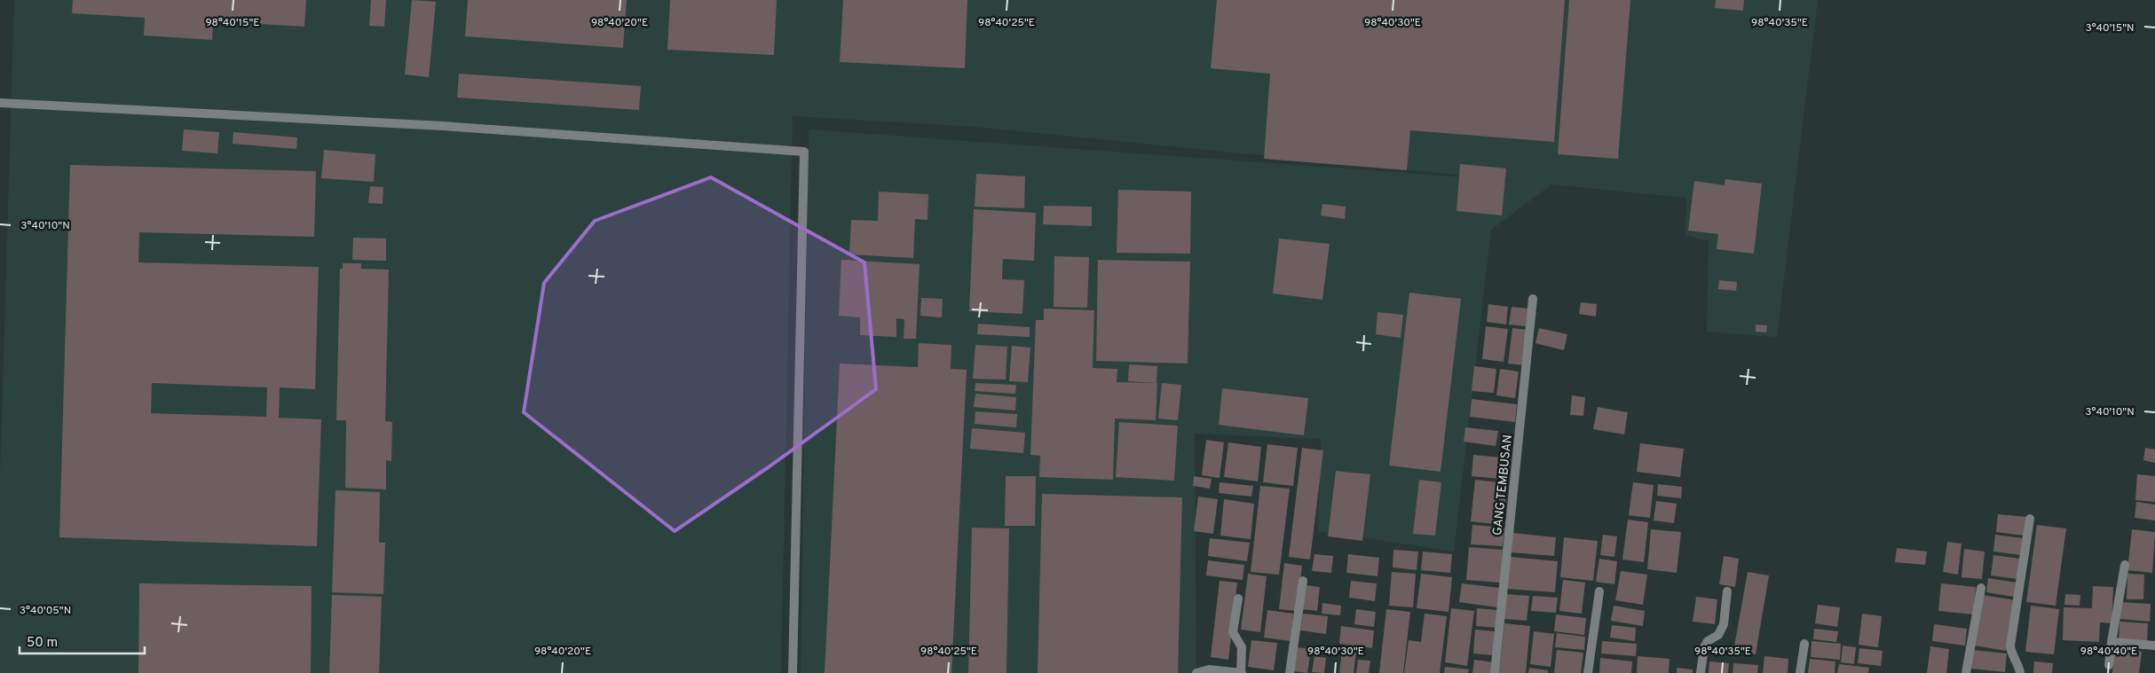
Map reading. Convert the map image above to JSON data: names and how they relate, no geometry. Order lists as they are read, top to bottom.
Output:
{
  "streets": {
    "street": ["GANG TEMBUSAN"]
  },
  "scale_bar": "50 m",
  "coordinates": [
    "98°40'15\"E",
    "98°40'20\"E",
    "98°40'25\"E",
    "98°40'30\"E",
    "98°40'35\"E",
    "3°40'15\"N",
    "3°40'10\"N",
    "3°40'05\"N",
    "98°40'40\"E"
  ]
}
